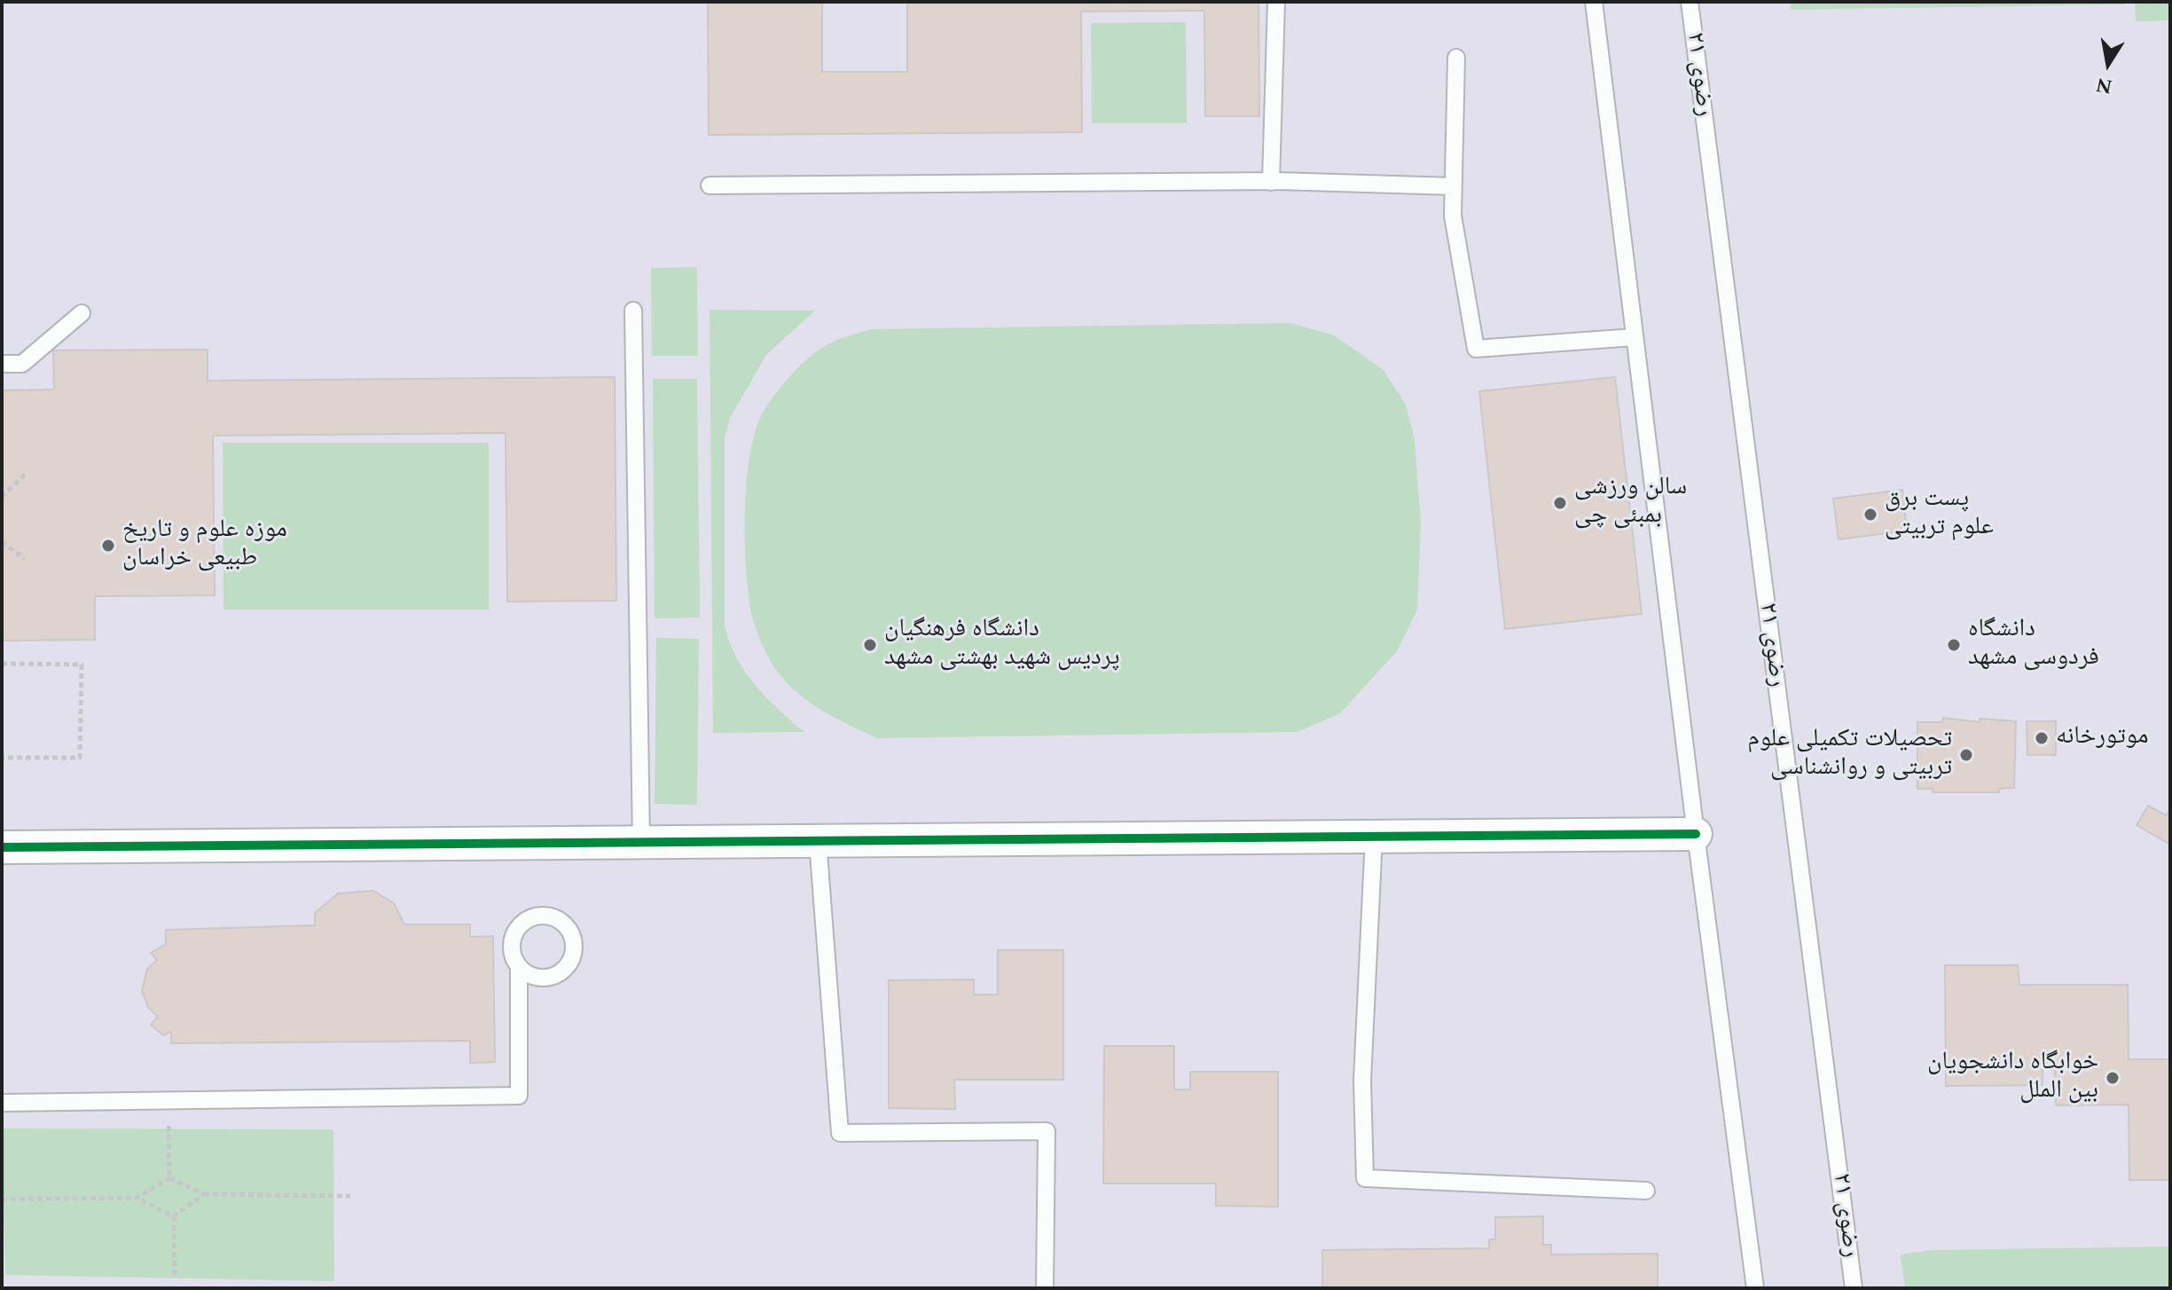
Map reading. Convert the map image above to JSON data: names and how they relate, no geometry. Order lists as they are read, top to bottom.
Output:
{
  "streets": {
    "lane": ["رضوی ۲۱"]
  },
  "places": [
    "سالن ورزشی بمبئی چی",
    "پست برق علوم تربیتی",
    "موزه علوم و تاریخ طبیعی خراسان",
    "دانشگاه فرهنگیان پردیس شهید بهشتی مشهد",
    "دانشگاه فردوسی مشهد",
    "موتورخانه",
    "تحصیلات تکمیلی علوم تربیتی و روانشناسی",
    "خوابگاه دانشجویان بین الملل"
  ],
  "north": "bottom"
}
